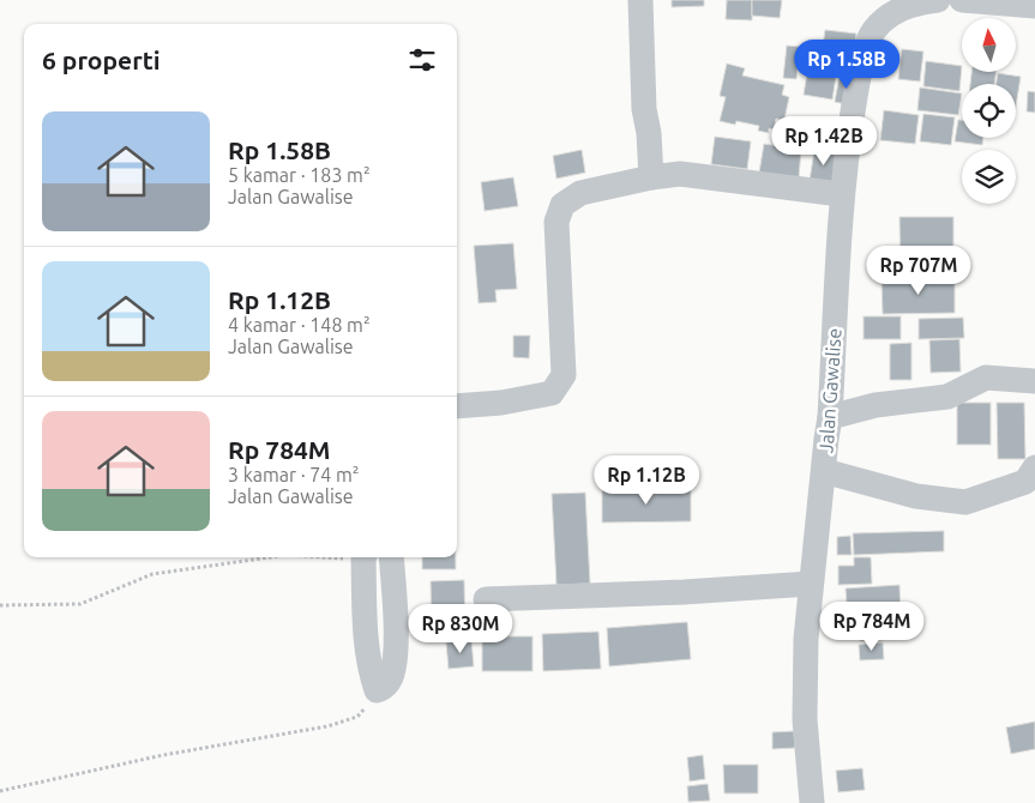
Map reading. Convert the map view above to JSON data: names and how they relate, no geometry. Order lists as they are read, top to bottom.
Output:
{
  "streets": {
    "street": ["Jalan Gawalise"]
  },
  "north": "top",
  "page": {
    "heading": "6 properti",
    "price": [
      "Rp 1.58B",
      "Rp 1.42B",
      "Rp 707M",
      "Rp 1.12B",
      "Rp 784M",
      "Rp 830M"
    ],
    "list": [
      {
        "name": "Rp 1.58B",
        "note": "5 kamar · 183 m² · Jalan Gawalise"
      },
      {
        "name": "Rp 1.12B",
        "note": "4 kamar · 148 m² · Jalan Gawalise"
      },
      {
        "name": "Rp 784M",
        "note": "3 kamar · 74 m² · Jalan Gawalise"
      }
    ]
  }
}
